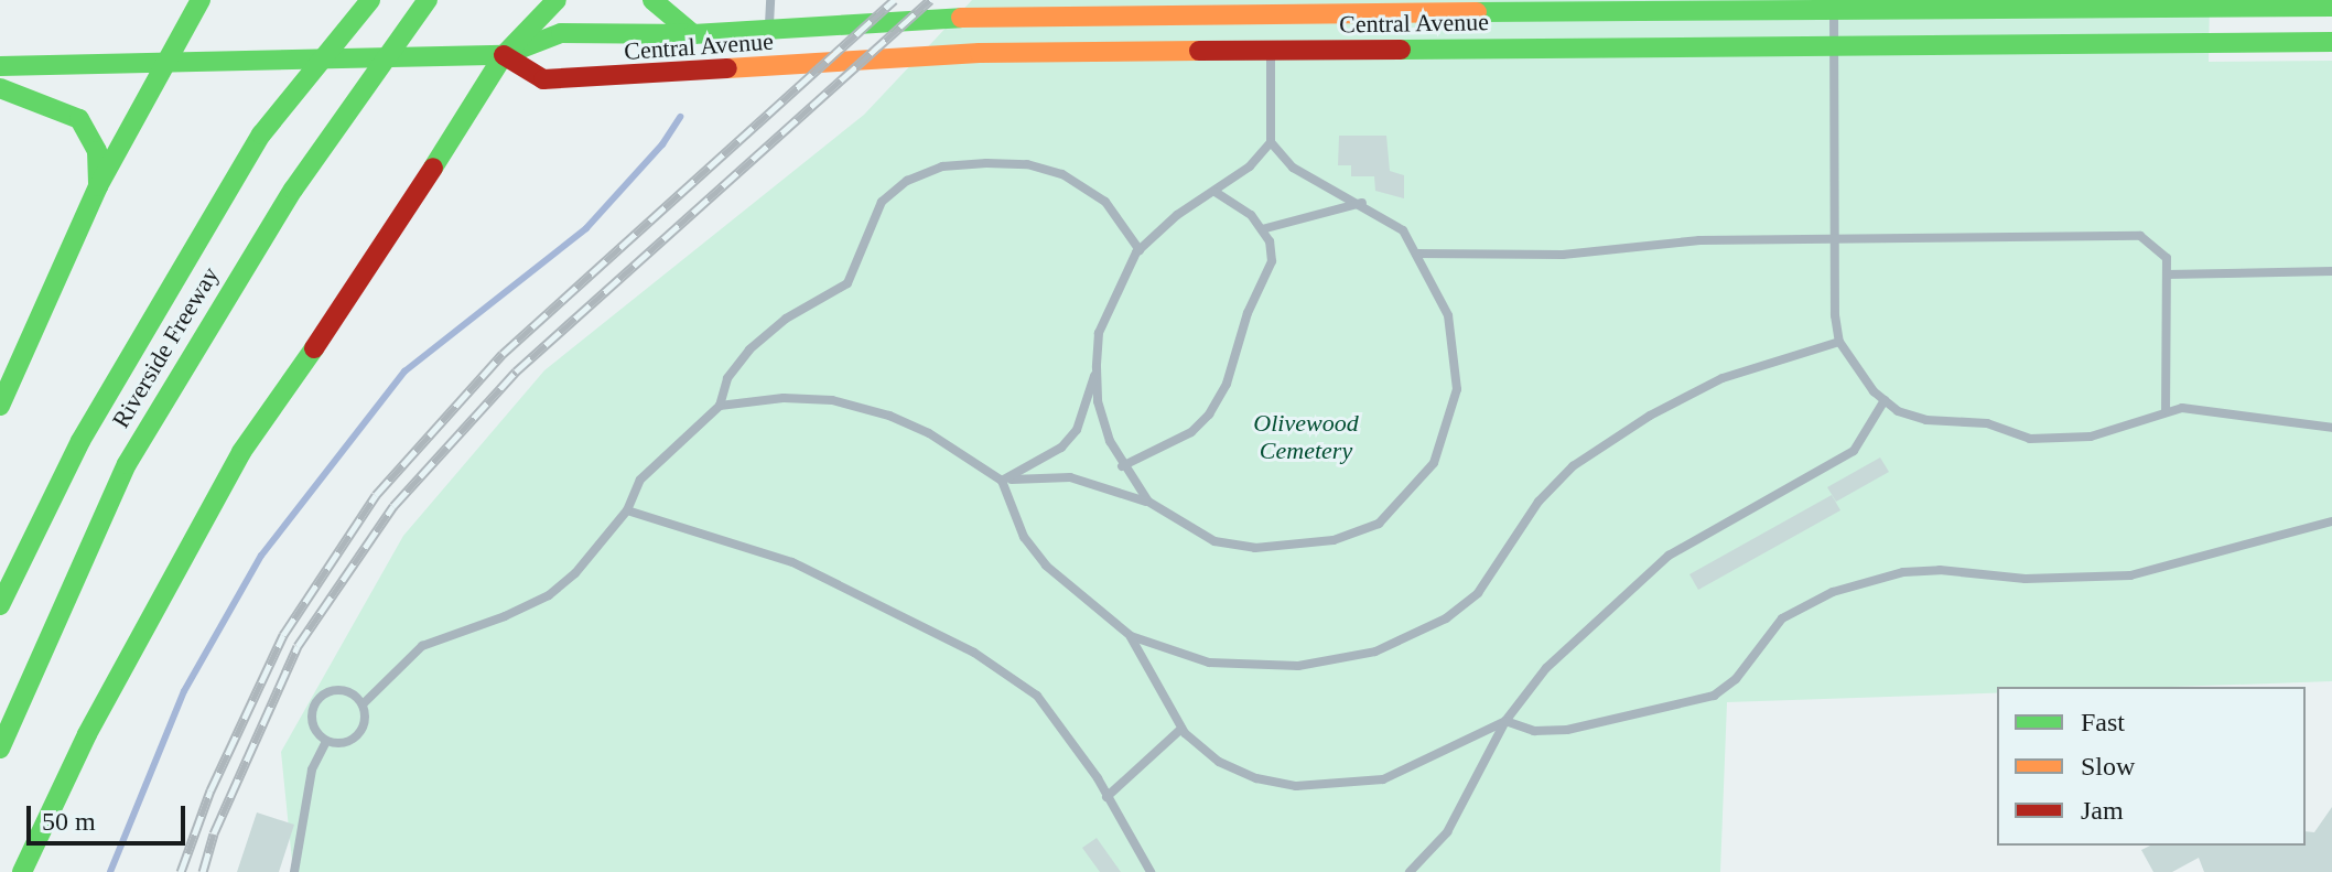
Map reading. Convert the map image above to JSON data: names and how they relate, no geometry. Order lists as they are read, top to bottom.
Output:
{
  "streets": {
    "main road": ["Central Avenue", "Riverside Freeway"]
  },
  "parks": ["Olivewood Cemetery"],
  "legend": ["Fast", "Slow", "Jam"],
  "scale_bar": "50 m"
}
